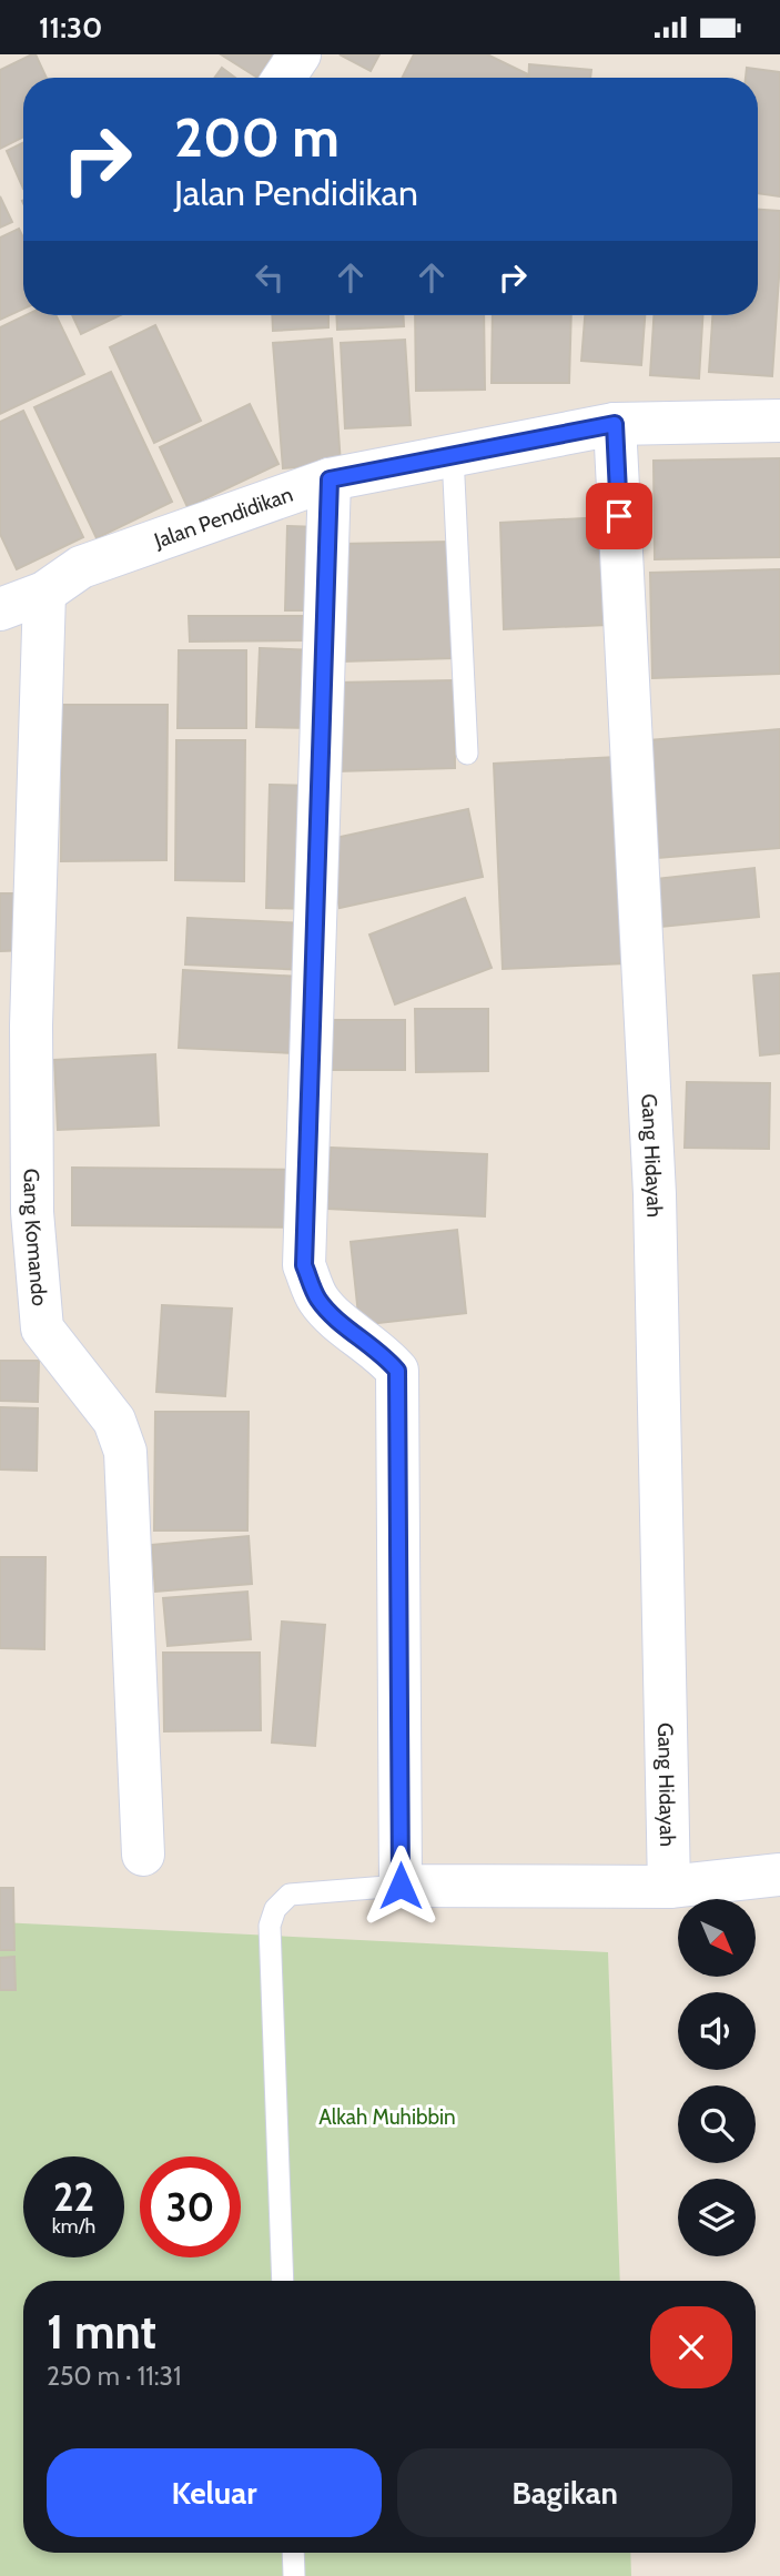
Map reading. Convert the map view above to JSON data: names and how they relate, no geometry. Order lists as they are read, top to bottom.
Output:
{
  "streets": {
    "street": ["Jalan Pendidikan", "Gang Hidayah", "Gang Komando"]
  },
  "crossings": [
    ["Jalan Pendidikan", "Gang Hidayah"],
    ["Jalan Pendidikan", "Gang Komando"]
  ],
  "parks": ["Alkah Muhibbin"],
  "north": "bottom right",
  "page": {
    "status": "11:30",
    "turn": ["200 m", "Jalan Pendidikan"],
    "speed": "22 km/h",
    "limit": "30",
    "heading": ["1 mnt", "250 m · 11:31"],
    "buttons": ["Keluar", "Bagikan"]
  }
}
